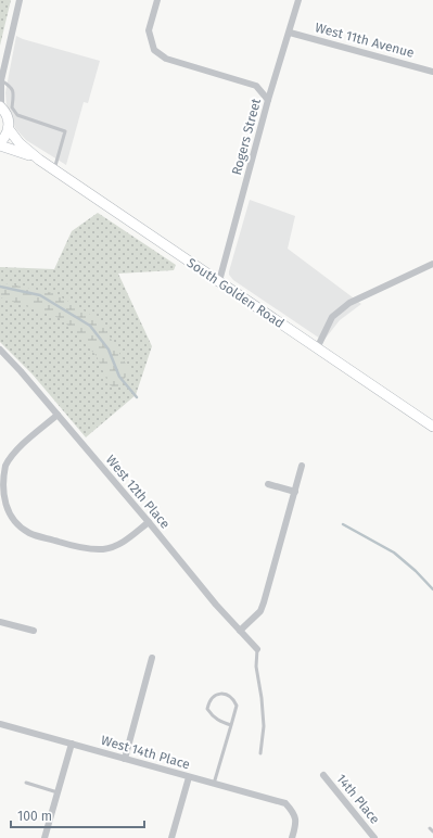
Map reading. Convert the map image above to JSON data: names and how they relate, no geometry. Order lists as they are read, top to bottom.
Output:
{
  "streets": {
    "main road": ["South Golden Road"],
    "street": [
      "West 11th Avenue",
      "Rogers Street",
      "West 12th Place",
      "West 14th Place",
      "14th Place"
    ]
  },
  "crossings": [
    ["West 11th Avenue", "Rogers Street"],
    ["Rogers Street", "South Golden Road"]
  ],
  "scale_bar": "100 m"
}
